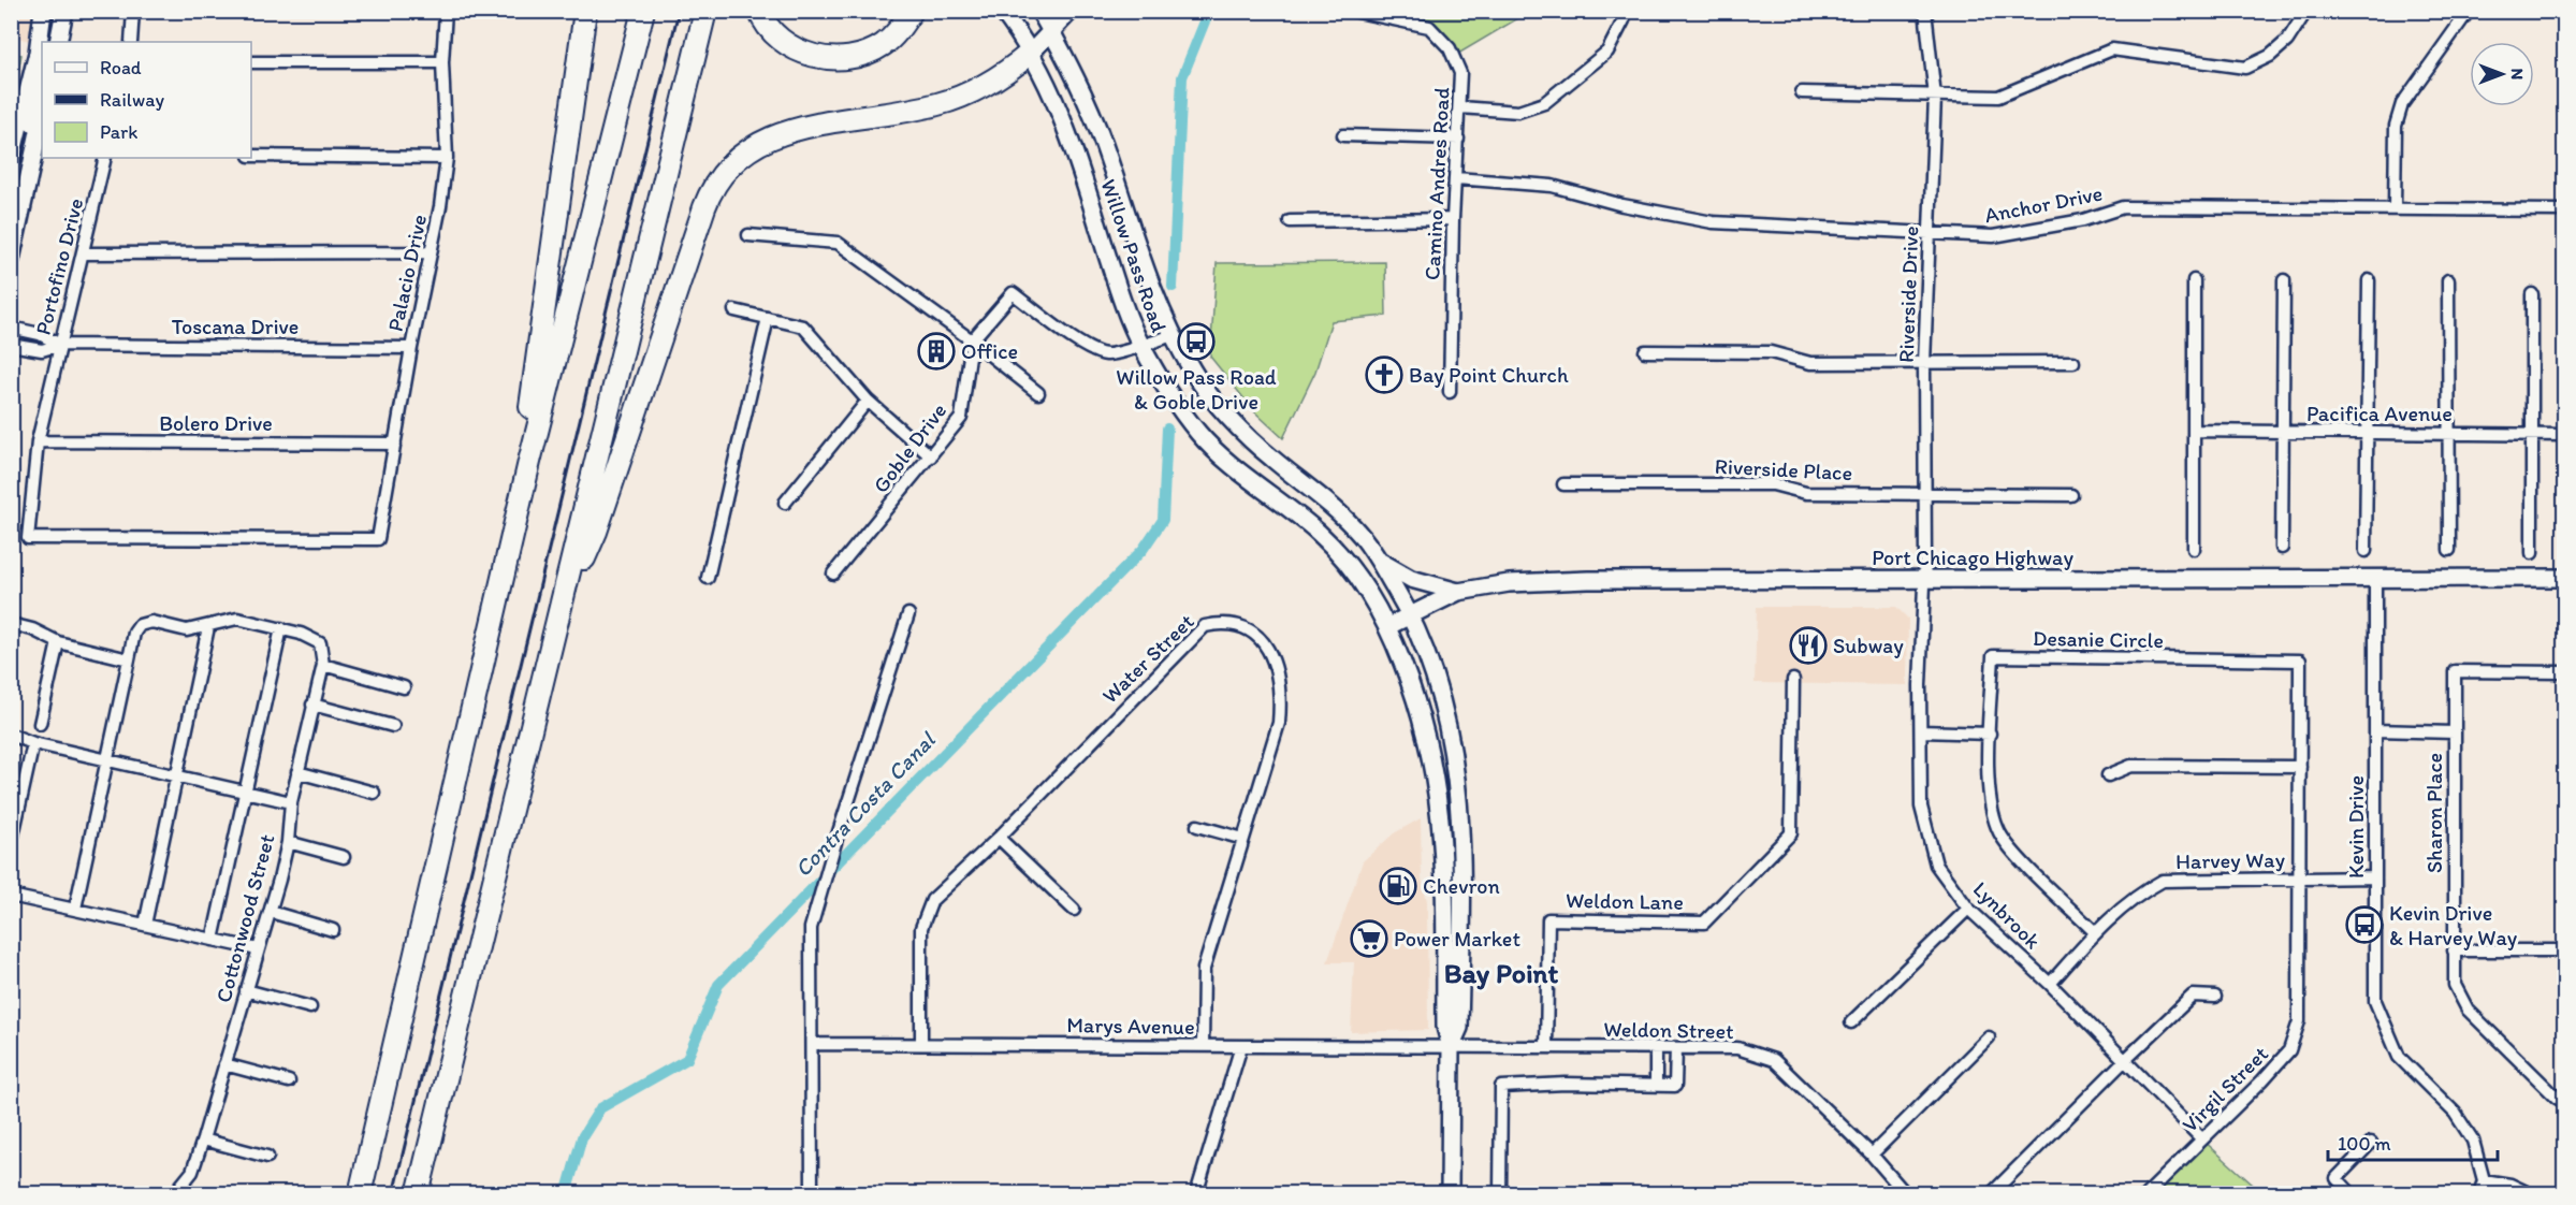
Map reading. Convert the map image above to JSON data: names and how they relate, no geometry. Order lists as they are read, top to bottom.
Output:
{
  "streets": {
    "main road": ["Willow Pass Road", "Port Chicago Highway"],
    "street": [
      "Camino Andres Road",
      "Anchor Drive",
      "Portofino Drive",
      "Palacio Drive",
      "Riverside Drive",
      "Toscana Drive",
      "Pacifica Avenue",
      "Bolero Drive",
      "Goble Drive",
      "Riverside Place",
      "Desanie Circle",
      "Water Street",
      "Sharon Place",
      "Kevin Drive",
      "Harvey Way",
      "Weldon Lane",
      "Lynbrook",
      "Cottonwood Street",
      "Marys Avenue",
      "Weldon Street",
      "Virgil Street"
    ]
  },
  "crossings": [
    ["Camino Andres Road", "Anchor Drive"],
    ["Anchor Drive", "Riverside Drive"],
    ["Willow Pass Road", "Port Chicago Highway"],
    ["Willow Pass Road", "Marys Avenue"],
    ["Willow Pass Road", "Weldon Street"],
    ["Portofino Drive", "Palacio Drive"],
    ["Portofino Drive", "Toscana Drive"],
    ["Portofino Drive", "Bolero Drive"],
    ["Palacio Drive", "Toscana Drive"],
    ["Palacio Drive", "Bolero Drive"],
    ["Riverside Drive", "Riverside Place"],
    ["Riverside Drive", "Port Chicago Highway"],
    ["Riverside Drive", "Lynbrook"],
    ["Port Chicago Highway", "Kevin Drive"],
    ["Port Chicago Highway", "Lynbrook"],
    ["Desanie Circle", "Harvey Way"],
    ["Desanie Circle", "Virgil Street"],
    ["Water Street", "Marys Avenue"],
    ["Kevin Drive", "Harvey Way"],
    ["Harvey Way", "Lynbrook"],
    ["Harvey Way", "Virgil Street"],
    ["Weldon Lane", "Weldon Street"],
    ["Lynbrook", "Virgil Street"],
    ["Marys Avenue", "Weldon Street"]
  ],
  "districts": ["Bay Point"],
  "water": ["Contra Costa Canal"],
  "places": {
    "bus stop": ["Willow Pass Road & Goble Drive", "Kevin Drive & Harvey Way"],
    "building": ["Office"],
    "church": ["Bay Point Church"],
    "restaurant": ["Subway"],
    "fuel station": ["Chevron"],
    "supermarket": ["Power Market"]
  },
  "legend": ["Road", "Railway", "Park"],
  "scale_bar": "100 m",
  "north": "right"
}
